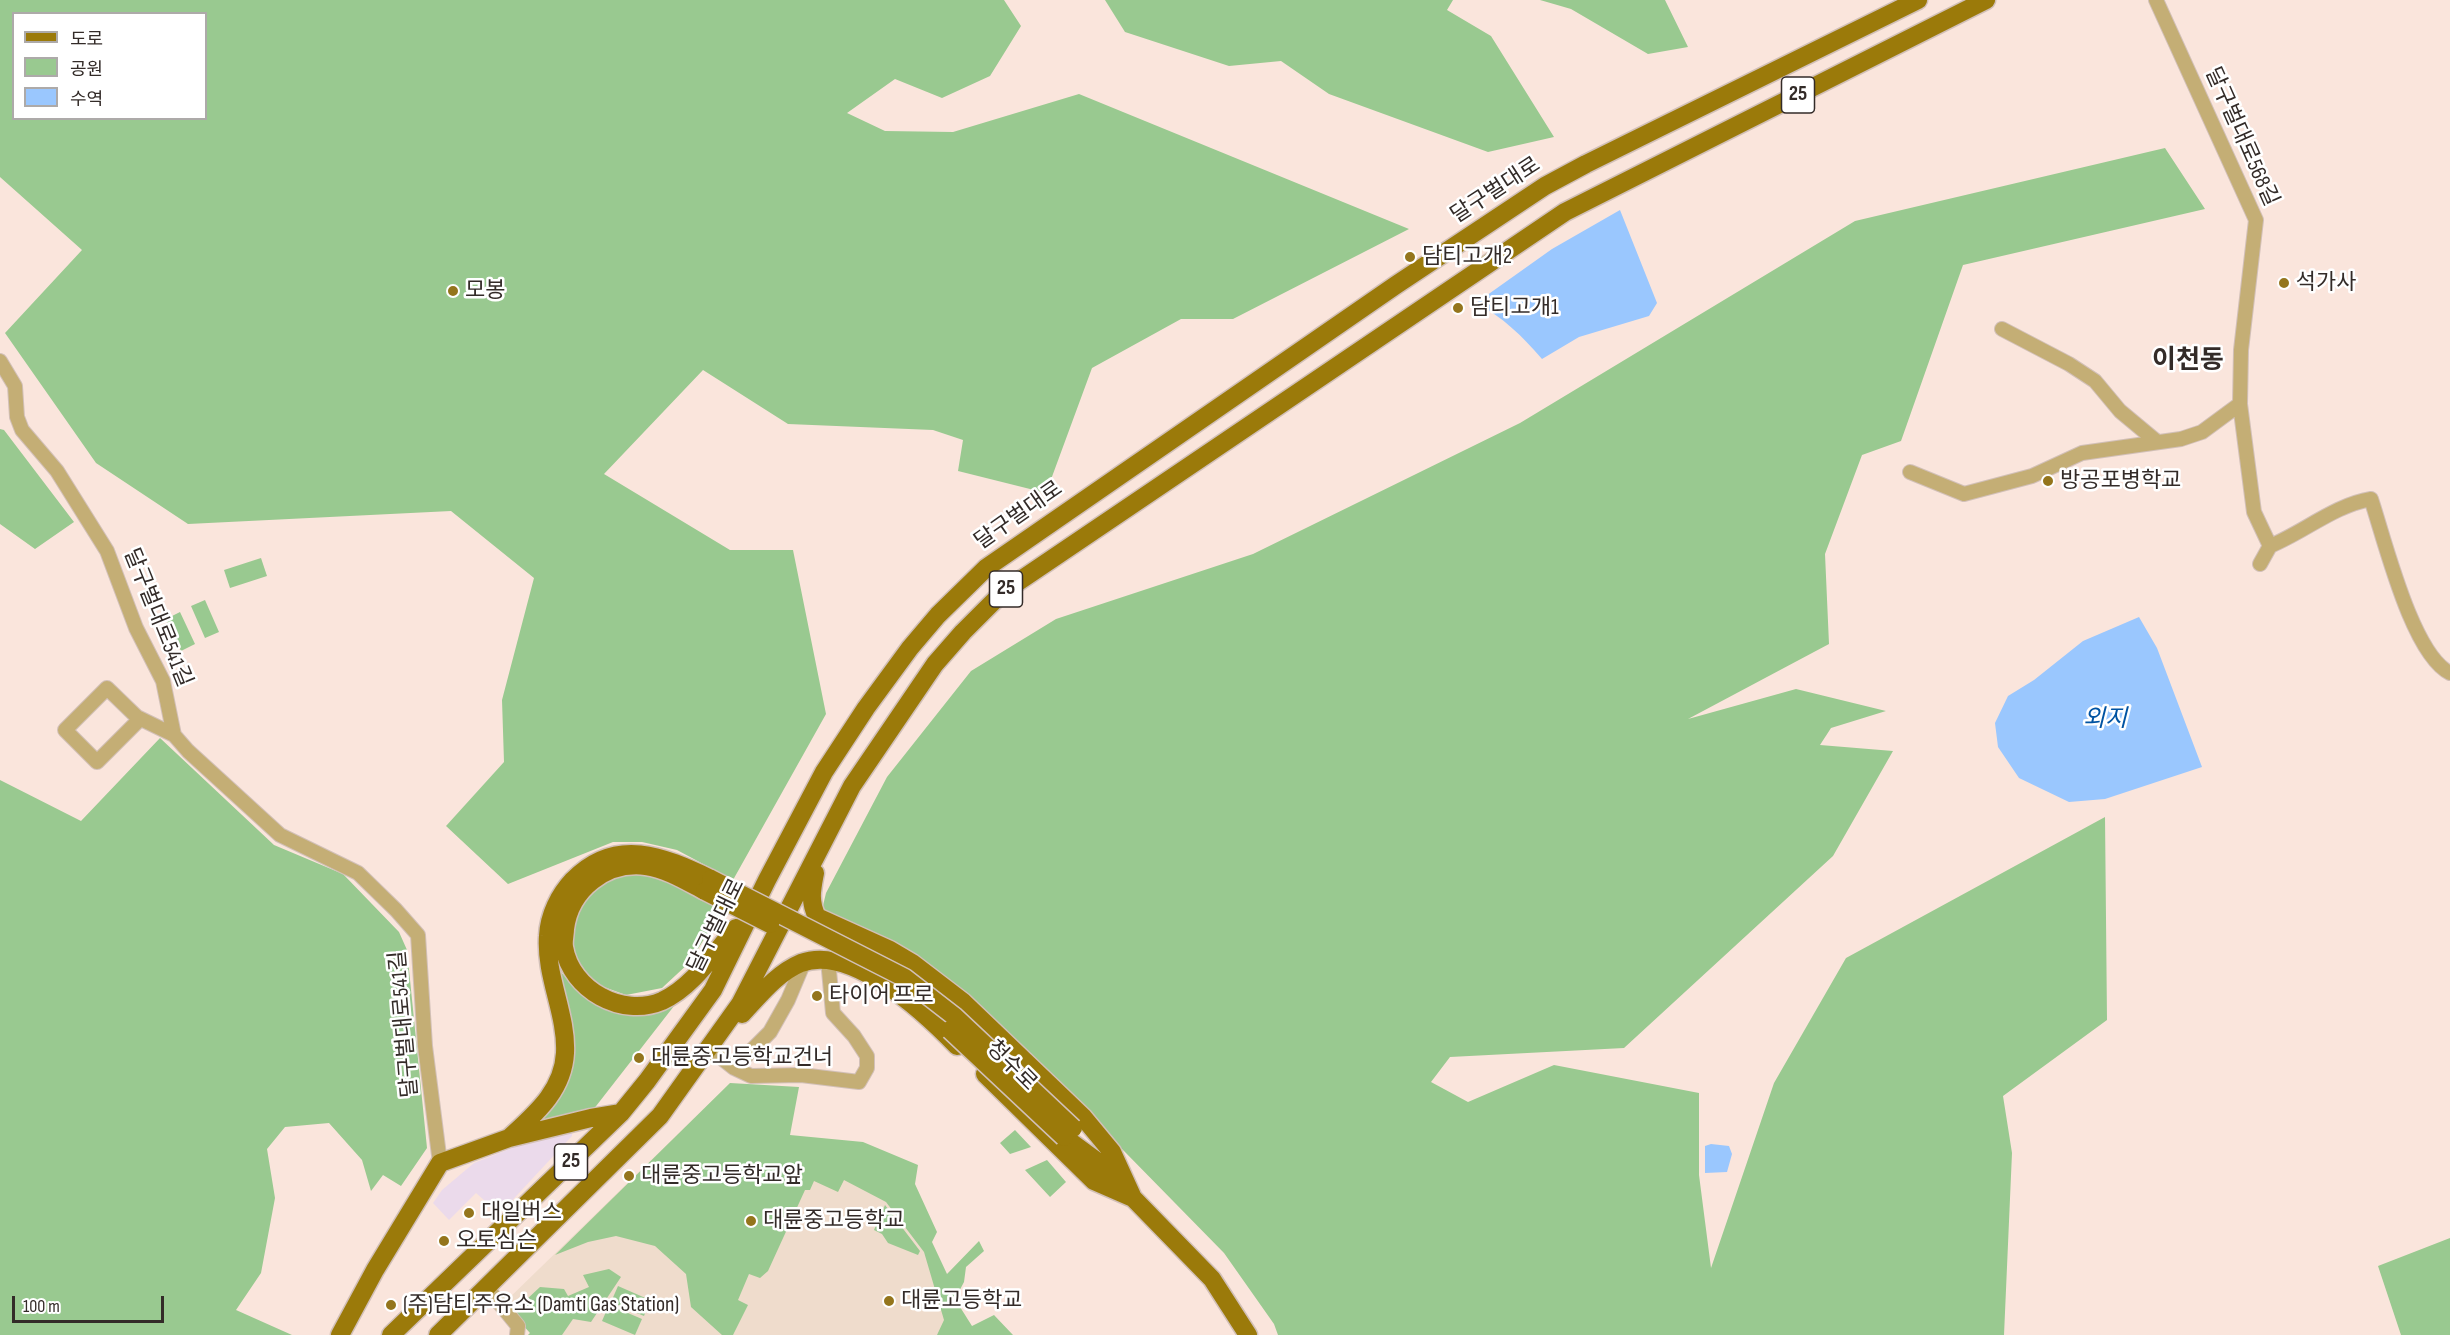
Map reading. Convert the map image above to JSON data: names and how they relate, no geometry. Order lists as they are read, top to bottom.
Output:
{
  "streets": {
    "main road": ["25", "달구벌대로", "청수로"],
    "street": ["달구벌대로568길", "달구벌대로541길"]
  },
  "crossings": [
    ["25", "청수로"]
  ],
  "districts": ["이천동"],
  "water": ["외지"],
  "places": [
    "담티고개2",
    "석가사",
    "모봉",
    "담티고개1",
    "방공포병학교",
    "타이어 프로",
    "대륜중고등학교건너",
    "대륜중고등학교앞",
    "대일버스",
    "대륜중고등학교",
    "오토심슨",
    "대륜고등학교",
    "(주)담티주유소 (Damti Gas Station)"
  ],
  "legend": ["도로", "공원", "수역"],
  "scale_bar": "100 m"
}
